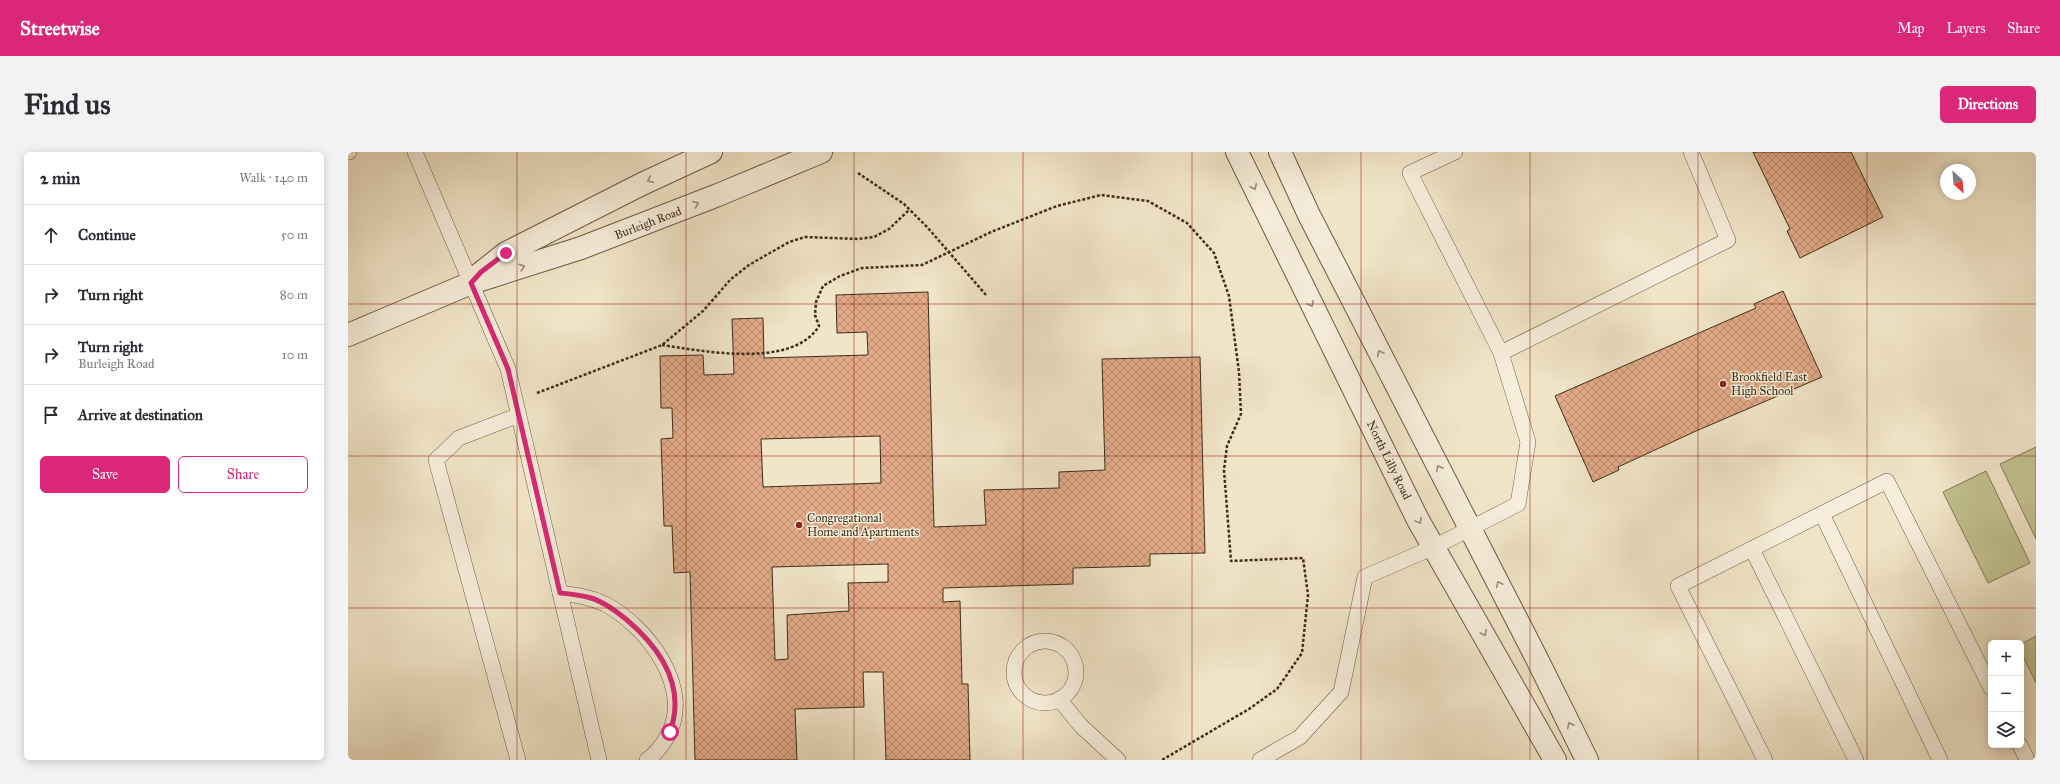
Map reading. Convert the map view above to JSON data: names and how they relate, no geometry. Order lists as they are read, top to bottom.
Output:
{
  "streets": {
    "street": ["Burleigh Road", "North Lilly Road"]
  },
  "places": ["Brookfield East High School", "Congregational Home and Apartments"],
  "north": "bottom right",
  "page": {
    "header": "Streetwise",
    "nav": ["Map", "Layers", "Share"],
    "buttons": [
      "Directions",
      ["Save", "Share"]
    ],
    "title": "Find us",
    "heading": ["2 min", "Walk · 140 m"],
    "list": [
      ["Continue", "50 m"],
      ["Turn right", "80 m"],
      ["Turn right", "Burleigh Road", "10 m"],
      "Arrive at destination"
    ],
    "map_buttons": ["+", "−"]
  }
}
